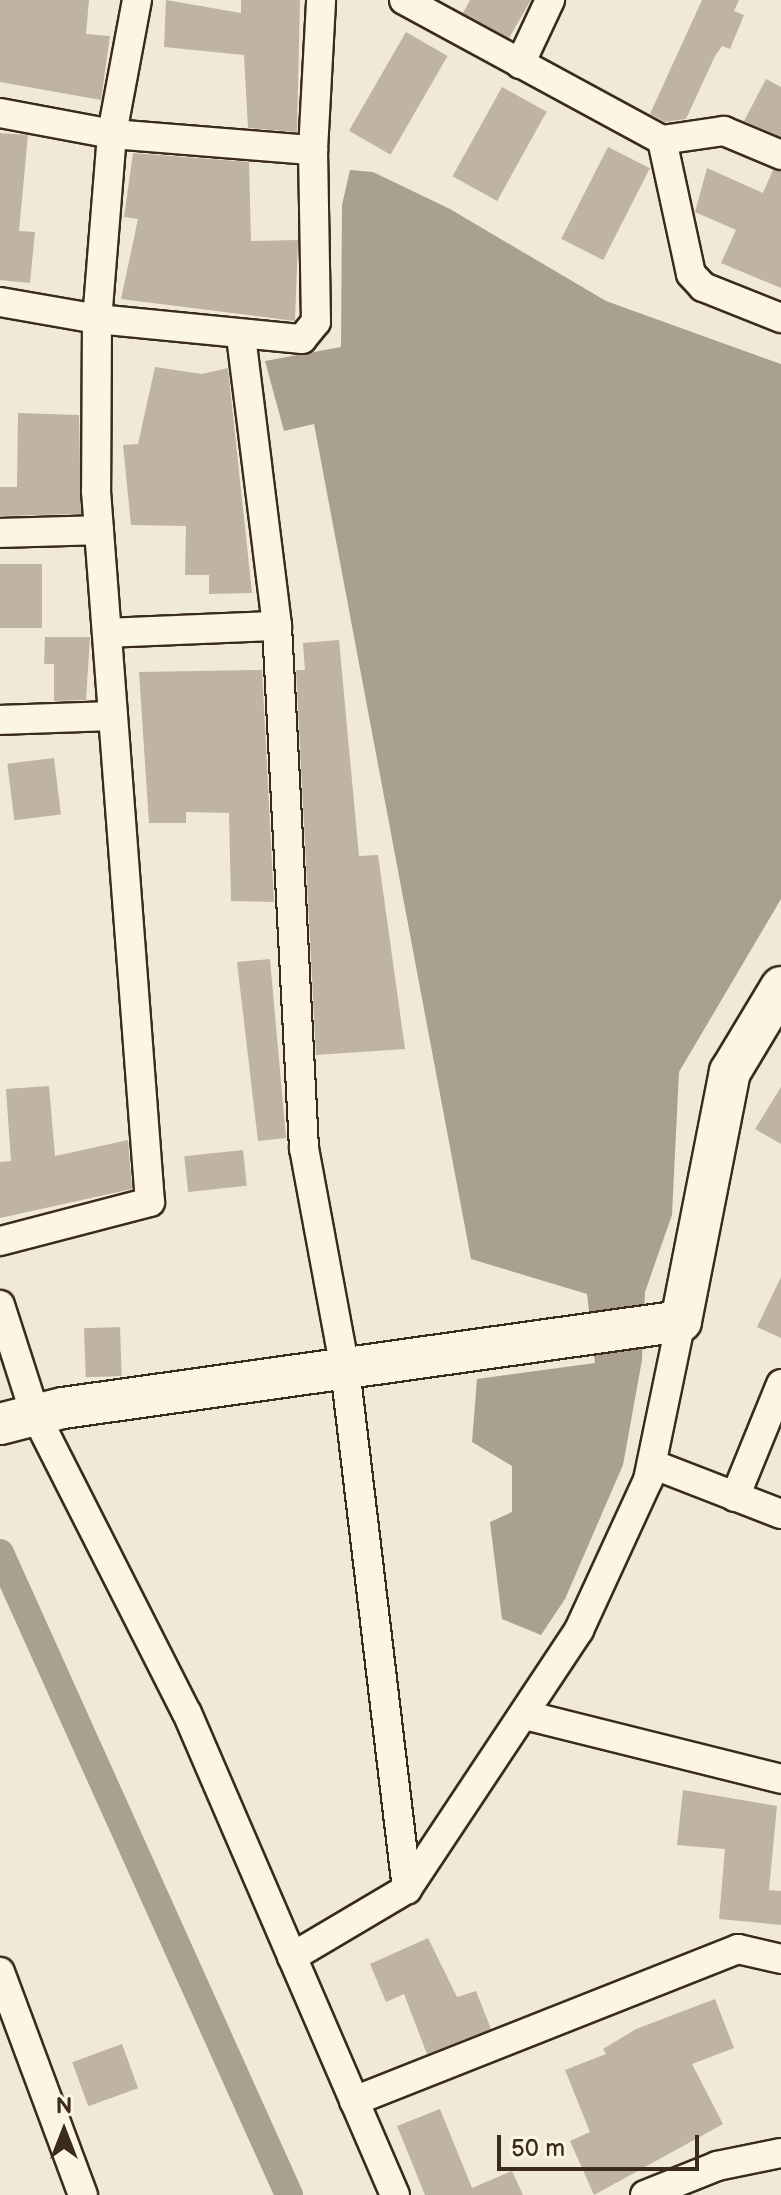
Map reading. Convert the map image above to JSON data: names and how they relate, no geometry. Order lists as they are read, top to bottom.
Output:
{
  "scale_bar": "50 m",
  "north": "top"
}
